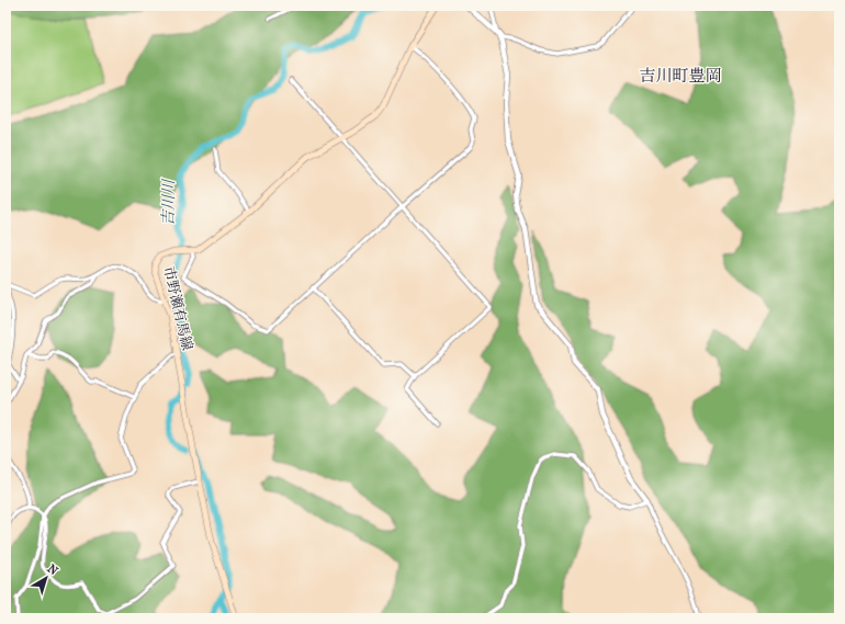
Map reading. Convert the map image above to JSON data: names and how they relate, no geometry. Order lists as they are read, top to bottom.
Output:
{
  "streets": {
    "main road": ["市野瀬有馬線"]
  },
  "districts": ["吉川町豊岡"],
  "water": ["吉川川"],
  "north": "top right"
}
